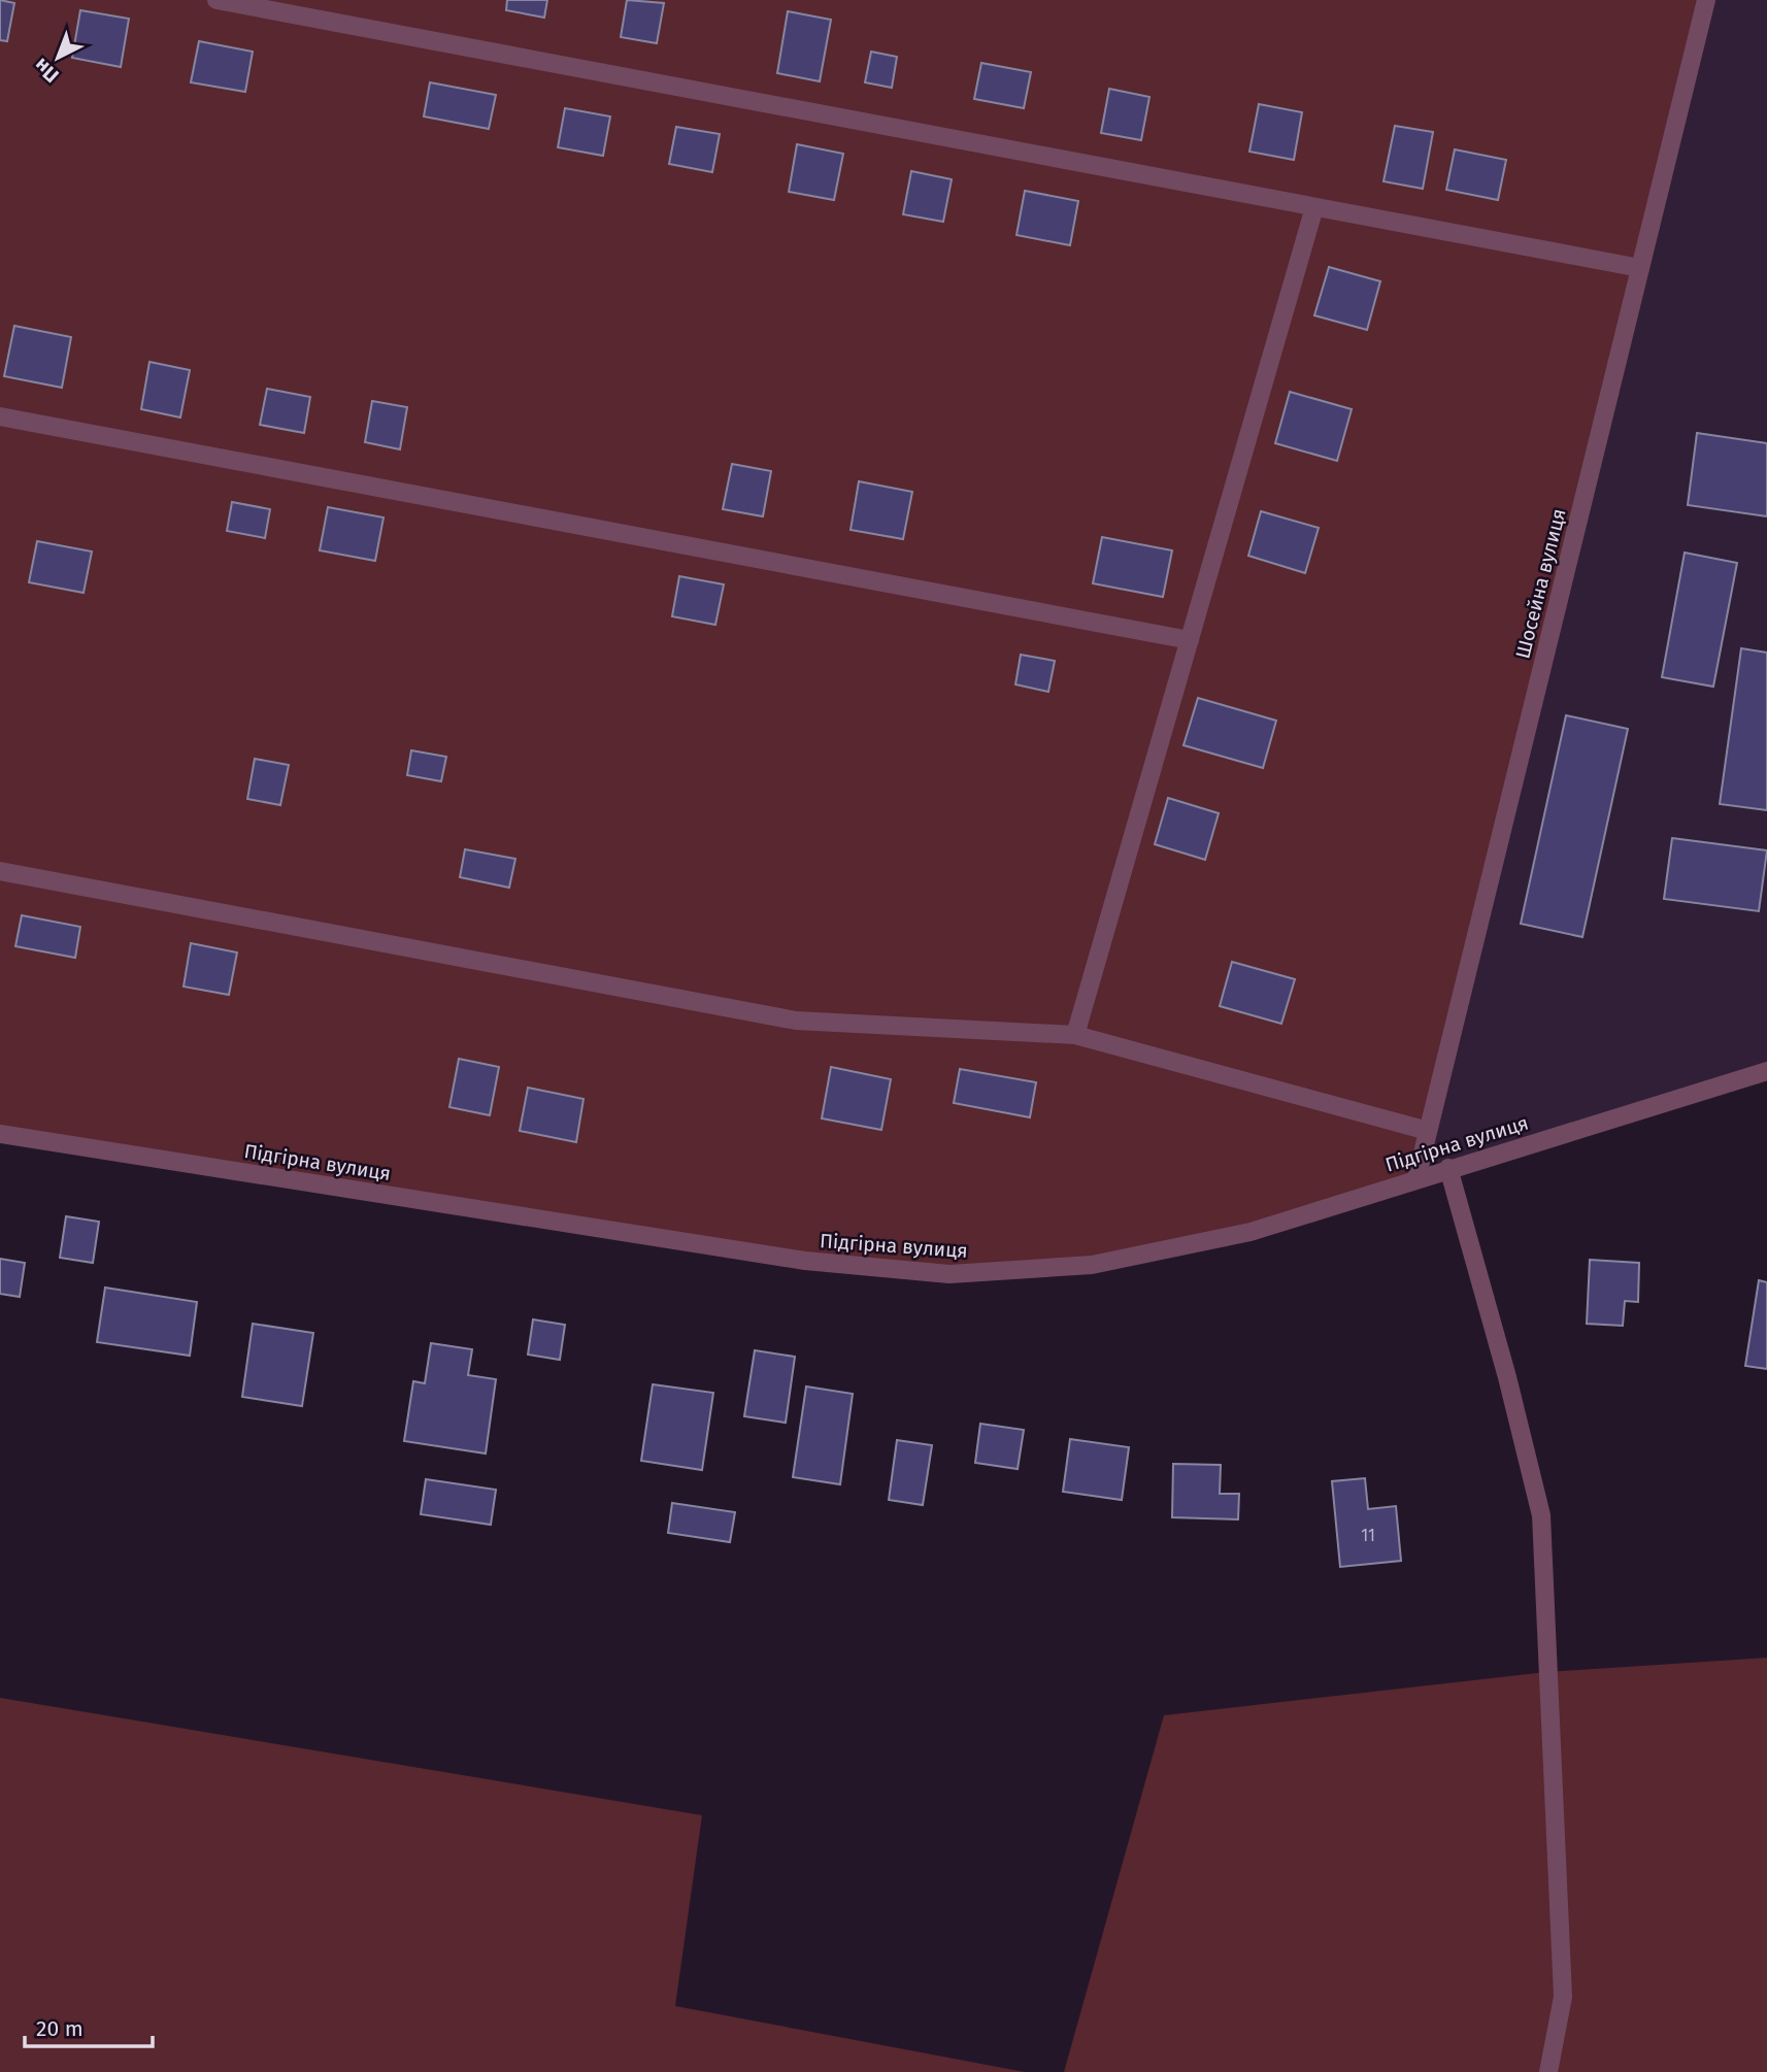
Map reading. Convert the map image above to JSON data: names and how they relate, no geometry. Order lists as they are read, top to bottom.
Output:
{
  "streets": {
    "street": ["Шосейна вулиця", "Підгірна вулиця"]
  },
  "crossings": [
    ["Шосейна вулиця", "Підгірна вулиця"]
  ],
  "house_numbers": ["11"],
  "scale_bar": "20 m",
  "north": "bottom left"
}
